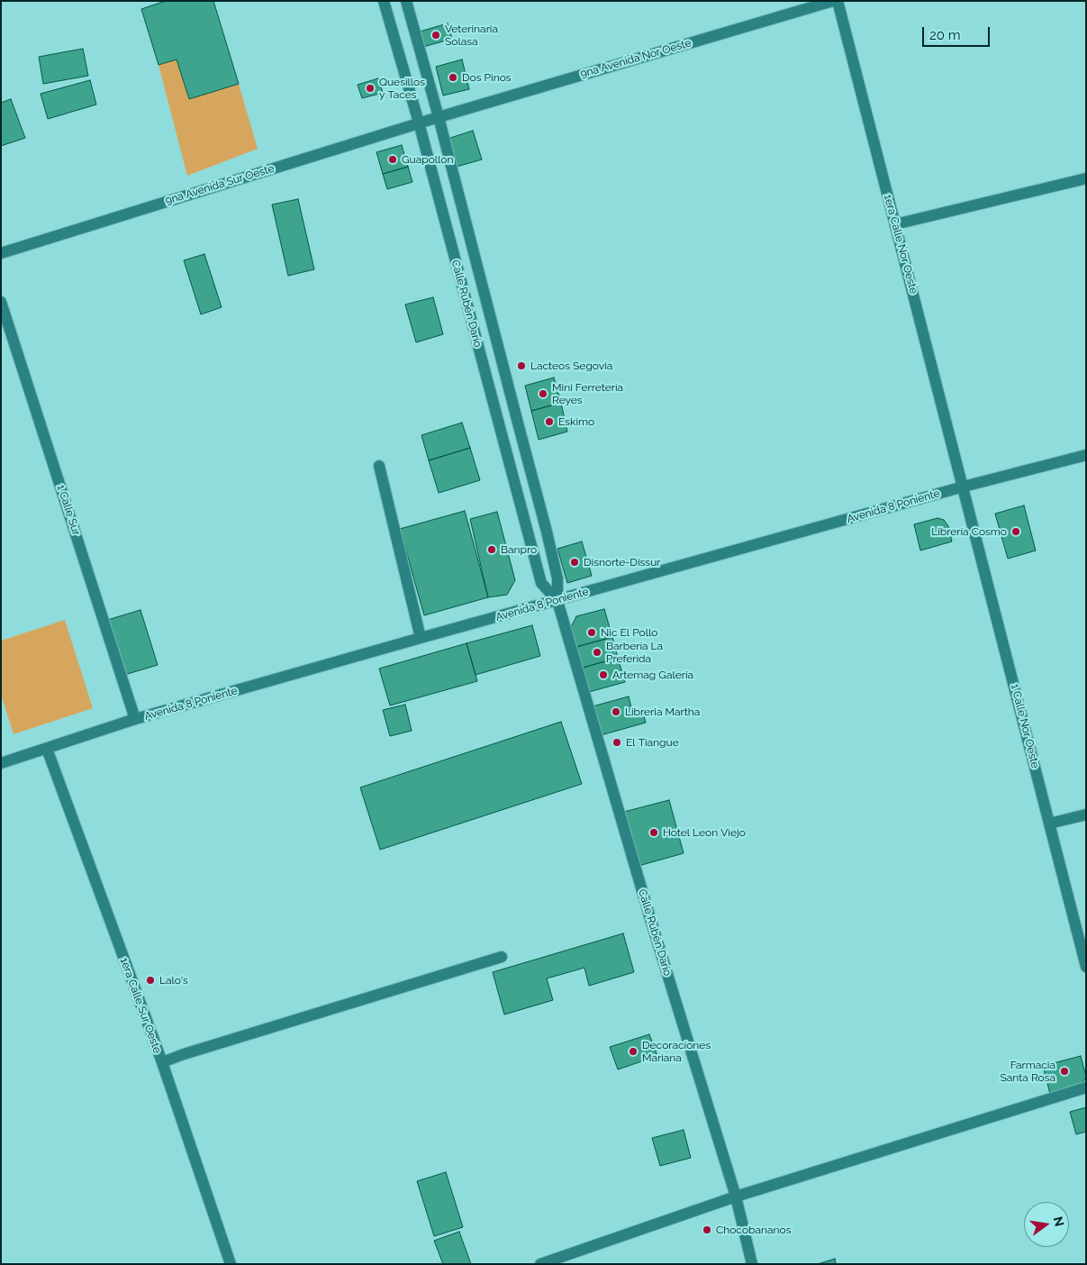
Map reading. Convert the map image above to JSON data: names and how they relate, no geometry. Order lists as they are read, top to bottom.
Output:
{
  "streets": {
    "street": [
      "9na Avenida Nor Oeste",
      "9na Avenida Sur Oeste",
      "1era Calle Nor Oeste",
      "Calle Rubén Darío",
      "Avenida 8 Poniente",
      "1 Calle Sur",
      "1 Calle Nor Oeste",
      "1era Calle Sur Oeste"
    ]
  },
  "crossings": [
    ["9na Avenida Nor Oeste", "9na Avenida Sur Oeste"],
    ["9na Avenida Nor Oeste", "Calle Rubén Darío"],
    ["9na Avenida Sur Oeste", "Calle Rubén Darío"],
    ["1era Calle Nor Oeste", "Avenida 8 Poniente"],
    ["1era Calle Nor Oeste", "1 Calle Nor Oeste"],
    ["Calle Rubén Darío", "Avenida 8 Poniente"],
    ["Avenida 8 Poniente", "1 Calle Sur"],
    ["Avenida 8 Poniente", "1 Calle Nor Oeste"],
    ["Avenida 8 Poniente", "1era Calle Sur Oeste"]
  ],
  "places": [
    "Veterinaria Solasa",
    "Dos Pinos",
    "Quesillos y Taces",
    "Guapollon",
    "Lacteos Segovia",
    "Mini Ferretería Reyes",
    "Eskimo",
    "Librería Cosmo",
    "Banpro",
    "Disnorte-Dissur",
    "Nic El Pollo",
    "Barbería La Preferida",
    "Artemag Galeria",
    "Libreria Martha",
    "El Tiangue",
    "Hotel Leon Viejo",
    "Lalo's",
    "Decoracíones Mariana",
    "Farmacia Santa Rosa",
    "Chocobananos"
  ],
  "scale_bar": "20 m",
  "north": "right"
}
